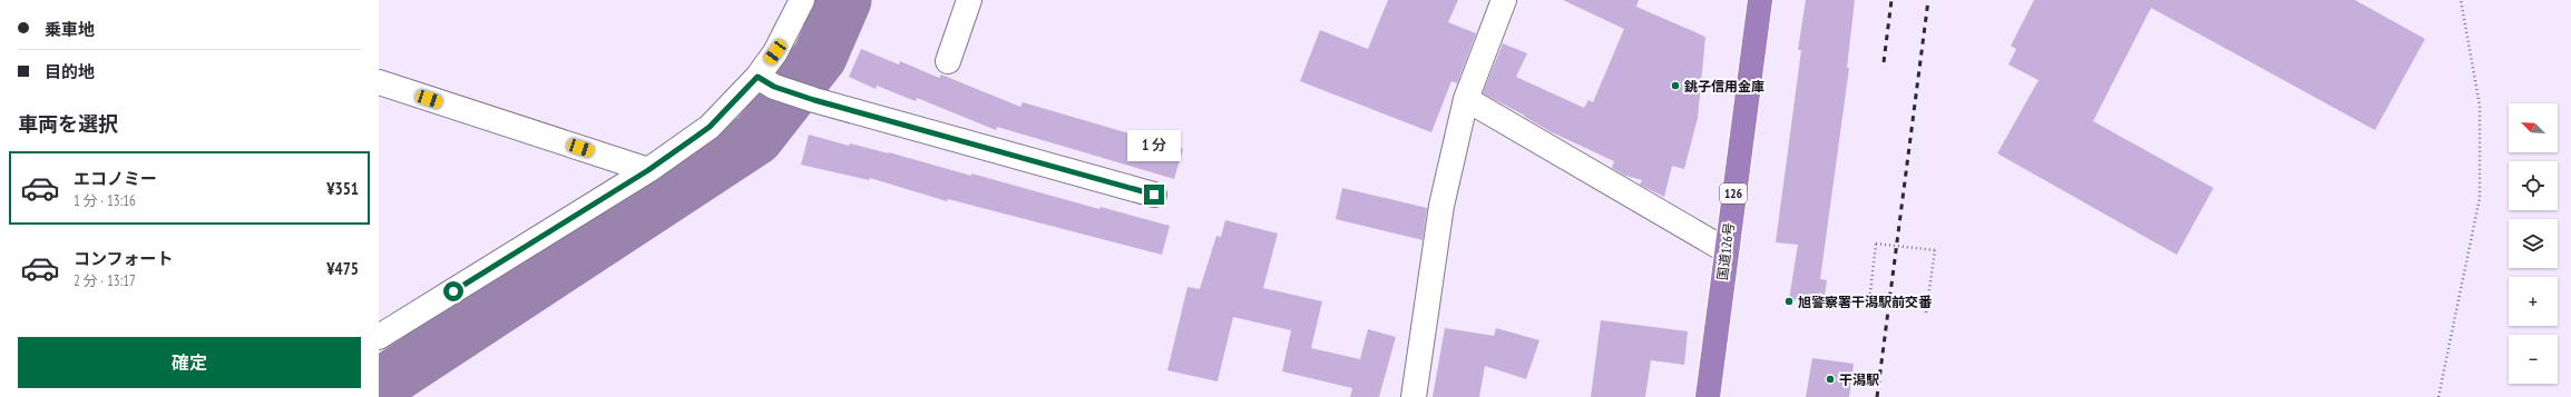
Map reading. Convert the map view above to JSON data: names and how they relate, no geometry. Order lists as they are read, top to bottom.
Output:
{
  "streets": {
    "highway": ["126", "国道126号"]
  },
  "places": ["銚子信用金庫", "旭警察署干潟駅前交番", "干潟駅"],
  "north": "top left",
  "page": {
    "banner": ["乗車地", "目的地"],
    "heading": "車両を選択",
    "map_buttons": ["+", "−"],
    "bubble": "1 分",
    "list": [
      {
        "name": "エコノミー",
        "note": "1 分 · 13:16",
        "value": "¥351"
      },
      {
        "name": "コンフォート",
        "note": "2 分 · 13:17",
        "value": "¥475"
      }
    ],
    "buttons": "確定"
  }
}
